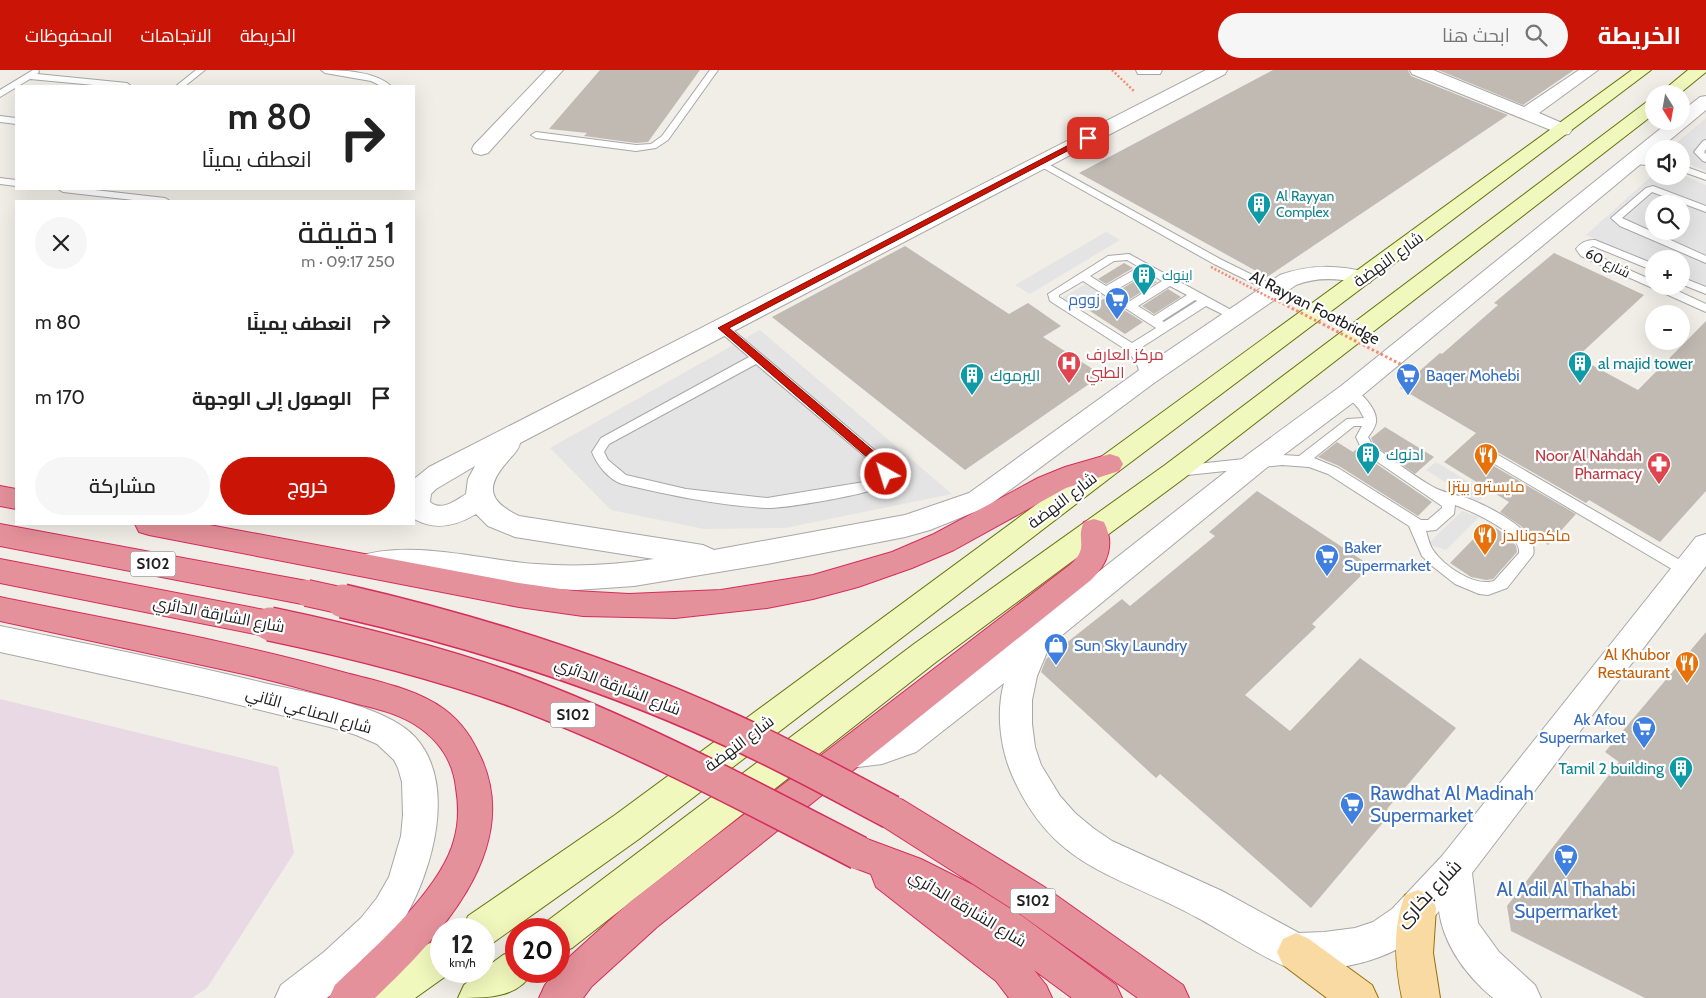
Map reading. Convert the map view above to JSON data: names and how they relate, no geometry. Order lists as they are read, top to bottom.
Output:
{
  "streets": {
    "highway": ["S102", "شارع الشارقة الدائري"],
    "main road": ["شارع النهضة"],
    "street": ["شارع الصناعي الثاني", "شارع بخارى"],
    "lane": ["شارع 60"],
    "path": ["Al Rayyan Footbridge"]
  },
  "places": {
    "building": [
      "Al Rayyan Complex",
      "اينوك",
      "al majid tower",
      "اليرموك",
      "ادنوك",
      "Tamil 2 building"
    ],
    "supermarket": [
      "زووم",
      "Baqer Mohebi",
      "Baker Supermarket",
      "Ak Afou Supermarket",
      "Rawdhat Al Madinah Supermarket",
      "Al Adil Al Thahabi Supermarket"
    ],
    "hospital": ["مركز العارف الطبي"],
    "restaurant": ["مايسترو بيتزا", "ماكدونالدز", "Al Khubor Restaurant"],
    "pharmacy": ["Noor Al Nahdah Pharmacy"],
    "shop": ["Sun Sky Laundry"]
  },
  "north": "bottom",
  "page": {
    "header": "الخريطة",
    "search": "ابحث هنا",
    "nav": ["الخريطة", "الاتجاهات", "المحفوظات"],
    "map_buttons": ["+", "−"],
    "turn": ["80 m", "انعطف يمينًا"],
    "heading": ["1 دقيقة", "250 m · 09:17"],
    "list": [
      {
        "name": "انعطف يمينًا",
        "value": "80 m"
      },
      {
        "name": "الوصول إلى الوجهة",
        "value": "170 m"
      }
    ],
    "buttons": ["خروج", "مشاركة"],
    "speed": "12 km/h",
    "limit": "20"
  }
}
